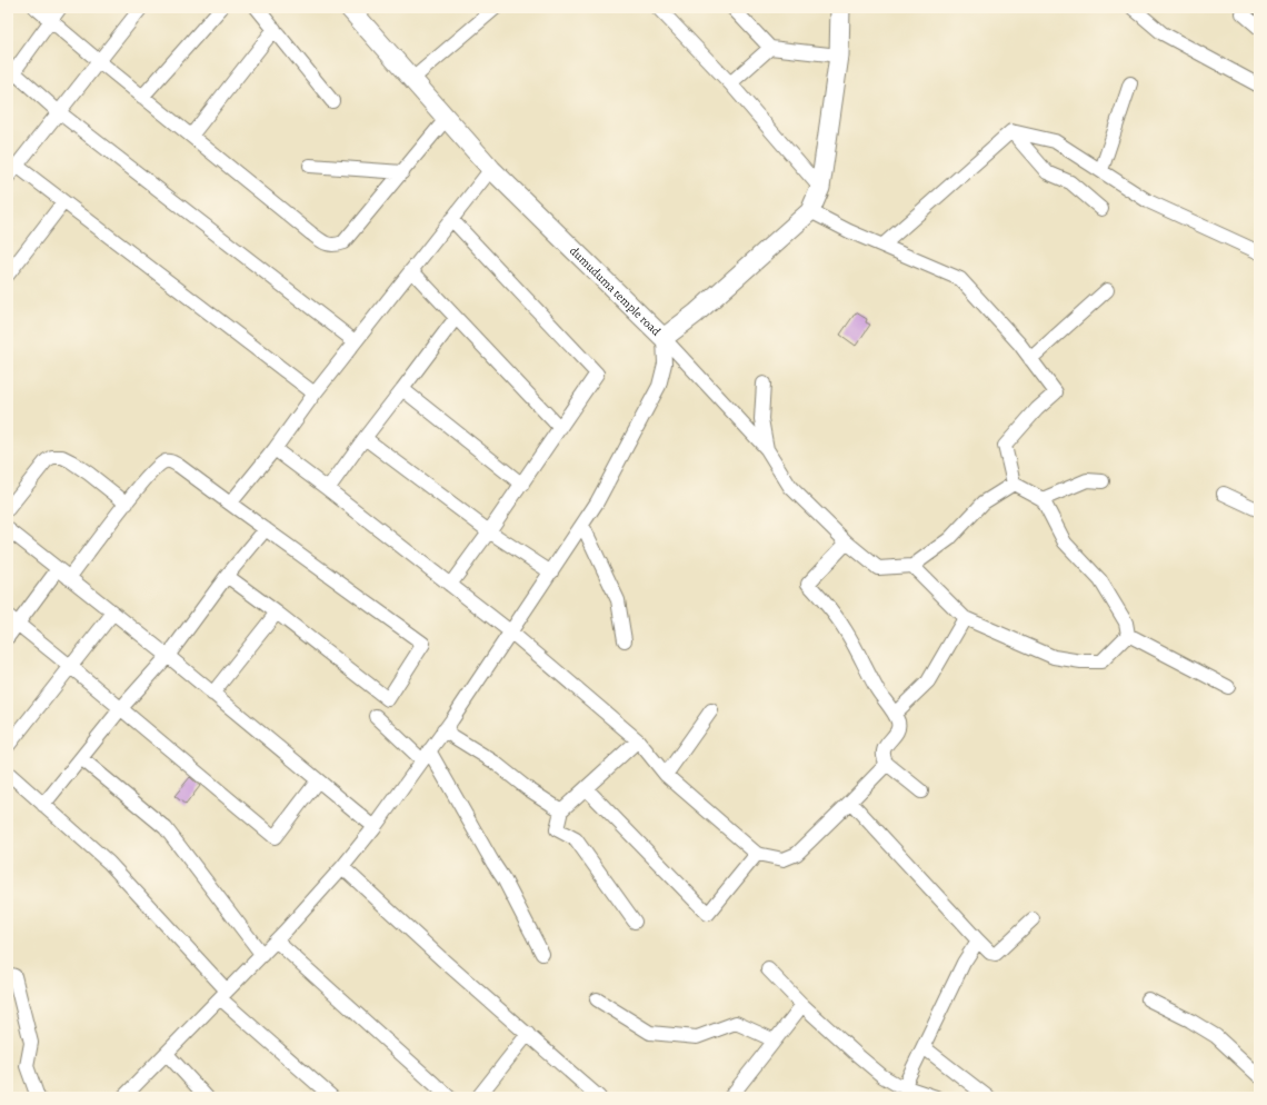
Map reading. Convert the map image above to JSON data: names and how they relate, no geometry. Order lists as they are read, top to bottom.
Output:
{
  "streets": {
    "street": ["dumuduma temple road"]
  }
}
